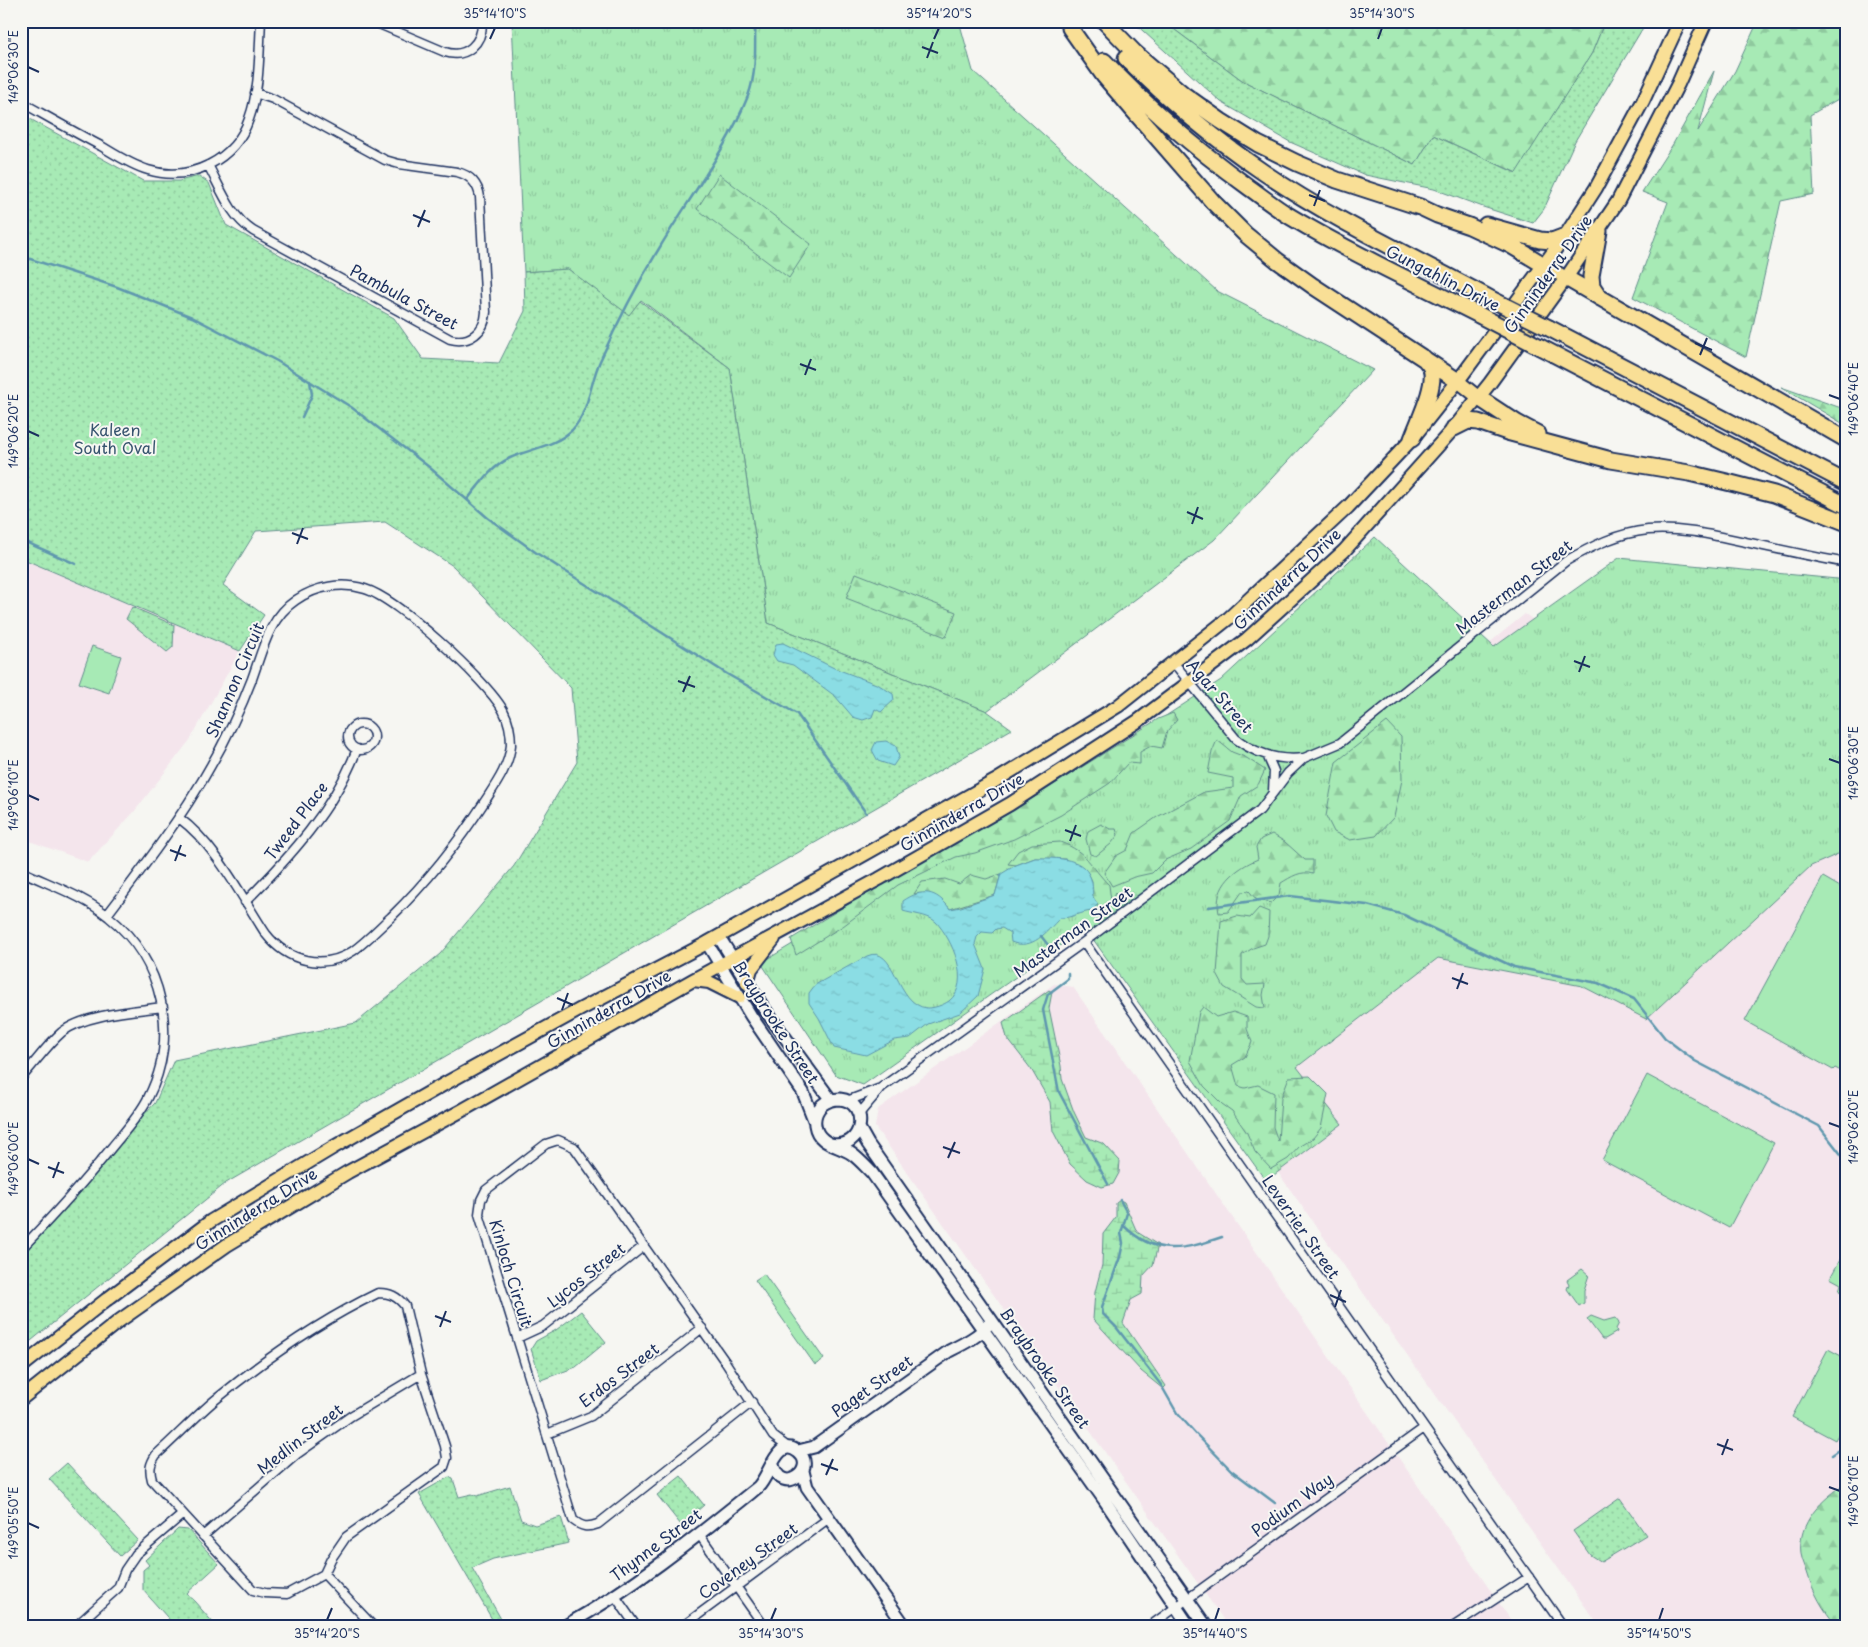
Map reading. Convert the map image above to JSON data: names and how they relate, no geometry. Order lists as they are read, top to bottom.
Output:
{
  "streets": {
    "highway": ["Gungahlin Drive"],
    "main road": ["Ginninderra Drive"],
    "street": [
      "Pambula Street",
      "Masterman Street",
      "Shannon Circuit",
      "Agar Street",
      "Tweed Place",
      "Braybrooke Street",
      "Leverrier Street",
      "Kinloch Circuit",
      "Lycos Street",
      "Erdos Street",
      "Paget Street",
      "Medlin Street",
      "Podium Way",
      "Thynne Street",
      "Coveney Street"
    ]
  },
  "crossings": [
    ["Ginninderra Drive", "Agar Street"],
    ["Ginninderra Drive", "Braybrooke Street"],
    ["Masterman Street", "Agar Street"],
    ["Masterman Street", "Braybrooke Street"],
    ["Masterman Street", "Leverrier Street"],
    ["Shannon Circuit", "Tweed Place"],
    ["Braybrooke Street", "Paget Street"],
    ["Braybrooke Street", "Podium Way"],
    ["Leverrier Street", "Podium Way"],
    ["Kinloch Circuit", "Lycos Street"],
    ["Kinloch Circuit", "Erdos Street"],
    ["Kinloch Circuit", "Paget Street"],
    ["Kinloch Circuit", "Thynne Street"],
    ["Paget Street", "Thynne Street"]
  ],
  "parks": ["Kaleen South Oval"],
  "coordinates": [
    "35°14'10\"S",
    "35°14'20\"S",
    "35°14'30\"S",
    "149°06'30\"E",
    "149°06'40\"E",
    "149°06'20\"E",
    "149°06'10\"E",
    "149°06'00\"E",
    "149°05'50\"E",
    "35°14'40\"S",
    "35°14'50\"S"
  ]
}
